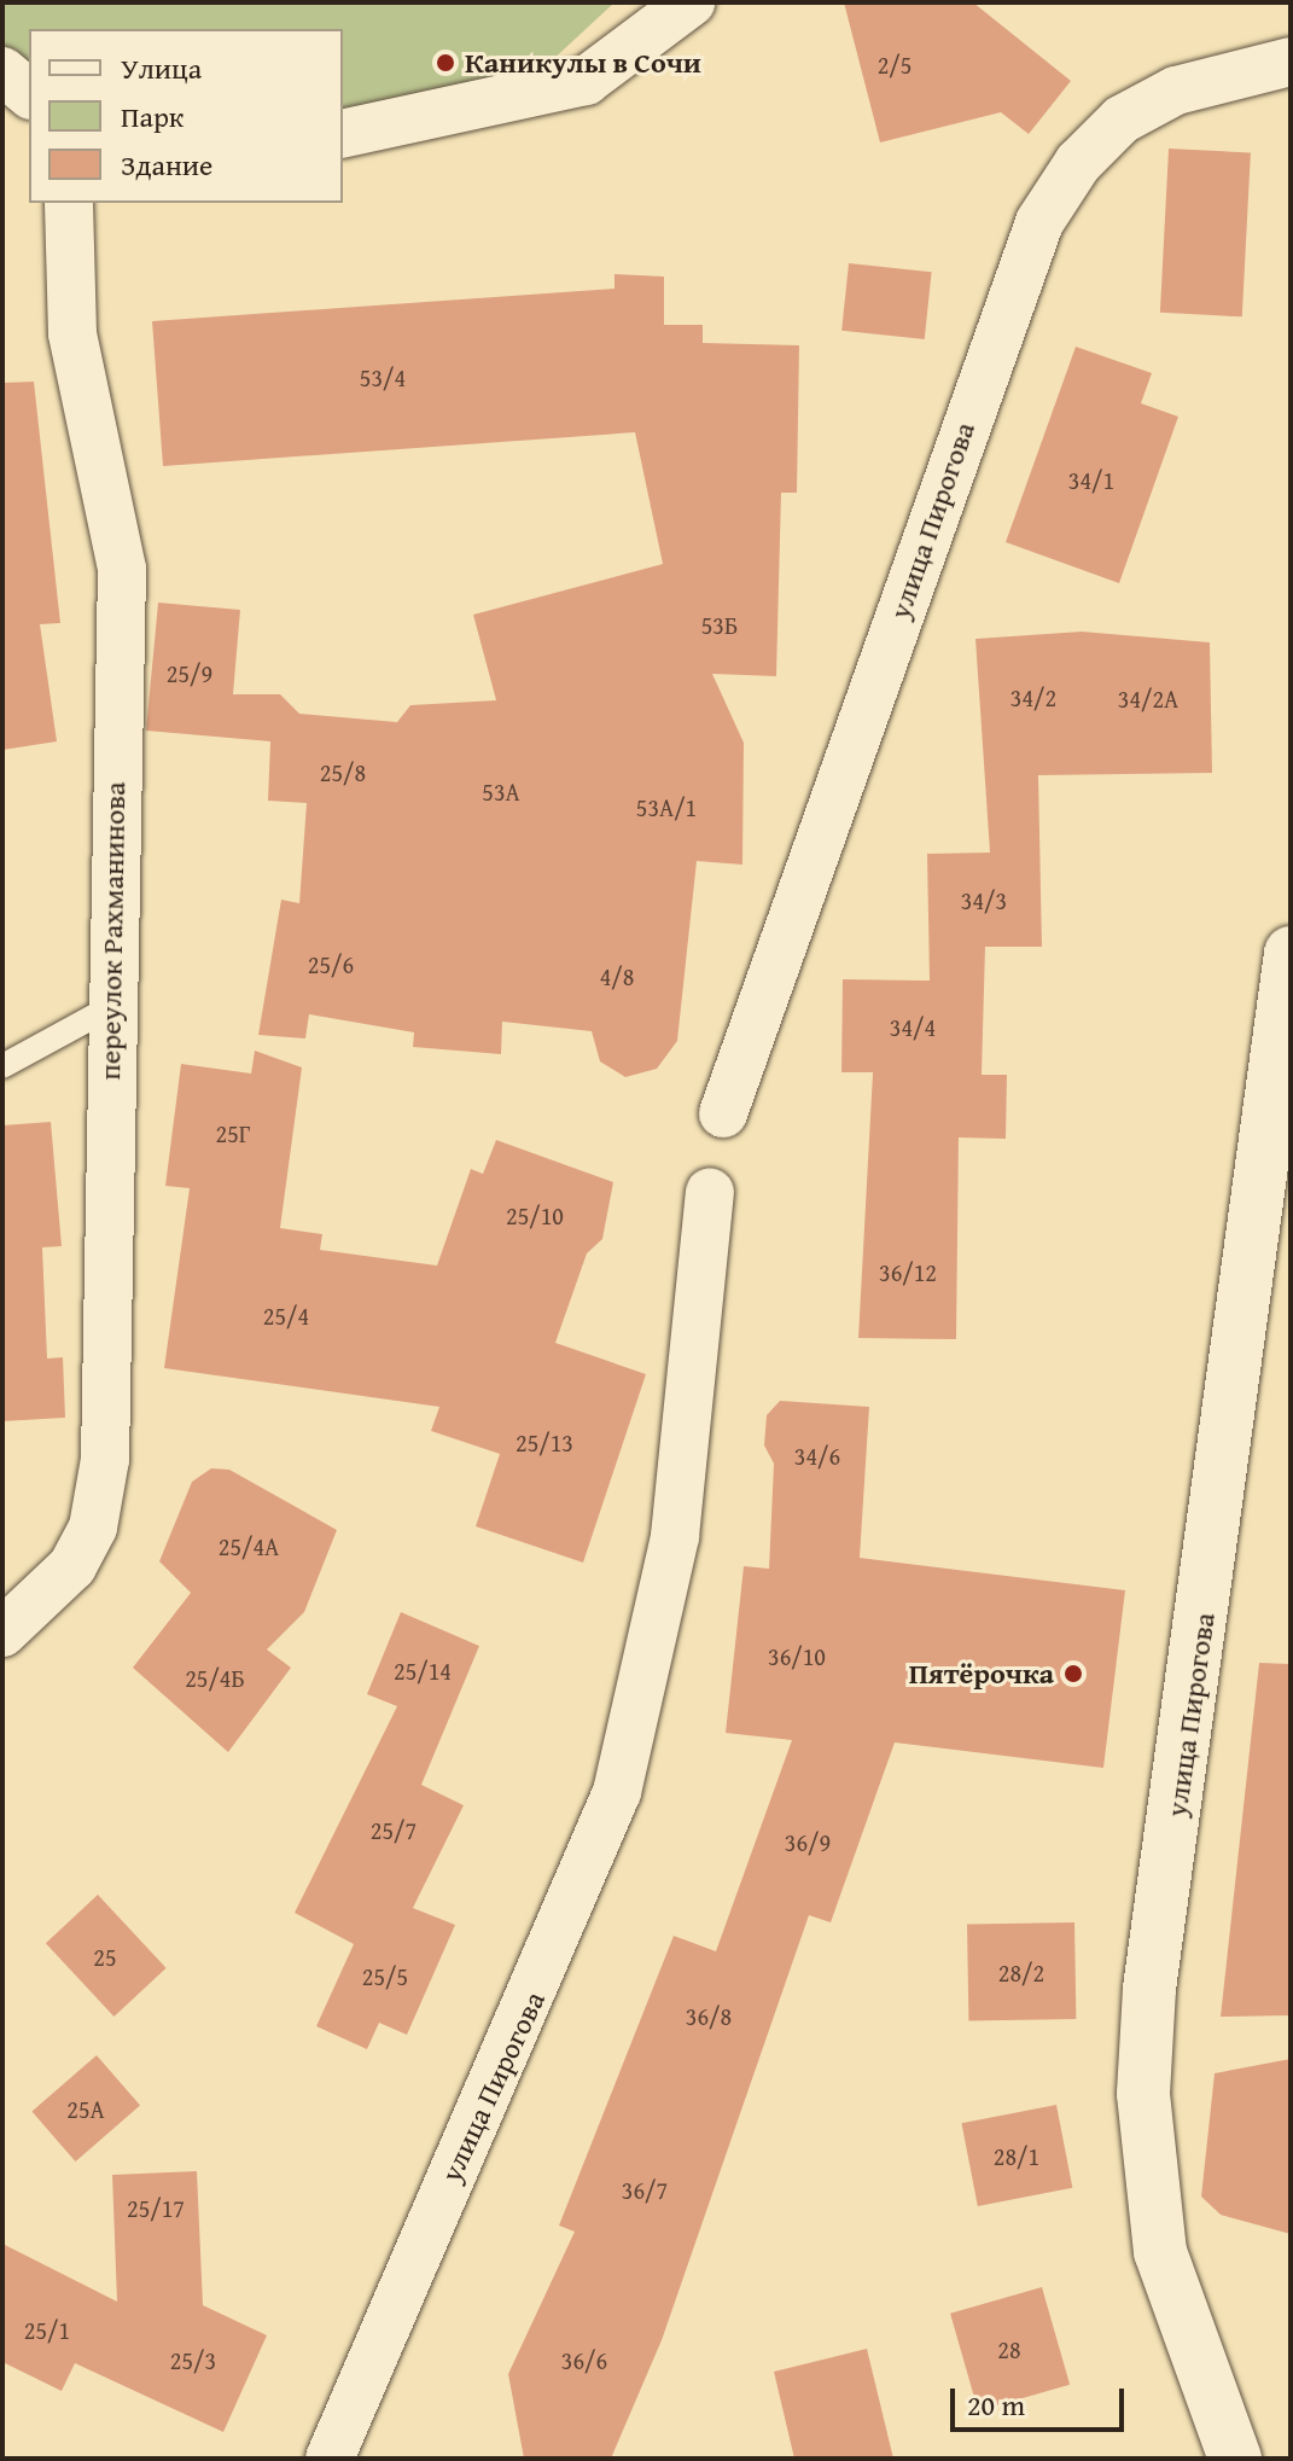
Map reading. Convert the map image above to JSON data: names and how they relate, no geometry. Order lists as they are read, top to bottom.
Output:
{
  "streets": {
    "street": ["улица Пирогова", "переулок Рахманинова"]
  },
  "places": ["Каникулы в Сочи", "Пятёрочка"],
  "house_numbers": [
    "2/5",
    "53/4",
    "34/1",
    "53Б",
    "25/9",
    "34/2",
    "34/2А",
    "25/8",
    "53А",
    "53А/1",
    "34/3",
    "25/6",
    "4/8",
    "34/4",
    "25Г",
    "25/10",
    "36/12",
    "25/4",
    "25/13",
    "34/6",
    "25/4А",
    "36/10",
    "25/14",
    "25/4Б",
    "25/7",
    "36/9",
    "25",
    "28/2",
    "25/5",
    "36/8",
    "25А",
    "28/1",
    "36/7",
    "25/17",
    "25/1",
    "28",
    "25/3",
    "36/6"
  ],
  "legend": ["Улица", "Парк", "Здание"],
  "scale_bar": "20 m"
}
